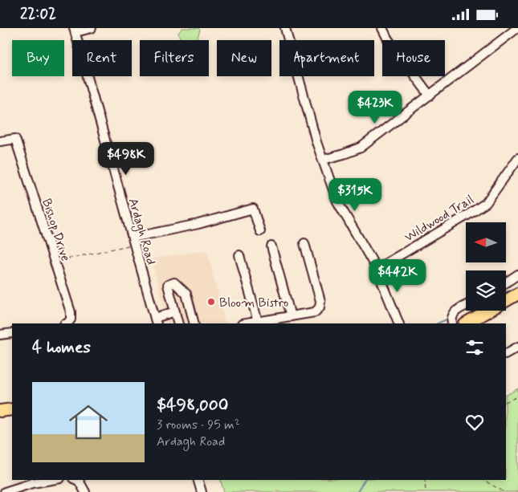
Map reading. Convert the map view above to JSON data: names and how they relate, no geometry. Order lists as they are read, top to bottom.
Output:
{
  "streets": {
    "street": ["Wildwood Trail", "Bishop Drive", "Ardagh Road"]
  },
  "places": ["Bloom Bistro"],
  "north": "left",
  "page": {
    "status": "22:02",
    "chip": [
      "Buy",
      "Rent",
      "Filters",
      "New",
      "Apartment",
      "House"
    ],
    "price": [
      "$423K",
      "$498K",
      "$315K",
      "$442K"
    ],
    "heading": "4 homes",
    "list": [
      {
        "name": "$498,000",
        "note": "3 rooms · 95 m² · Ardagh Road"
      }
    ]
  }
}
